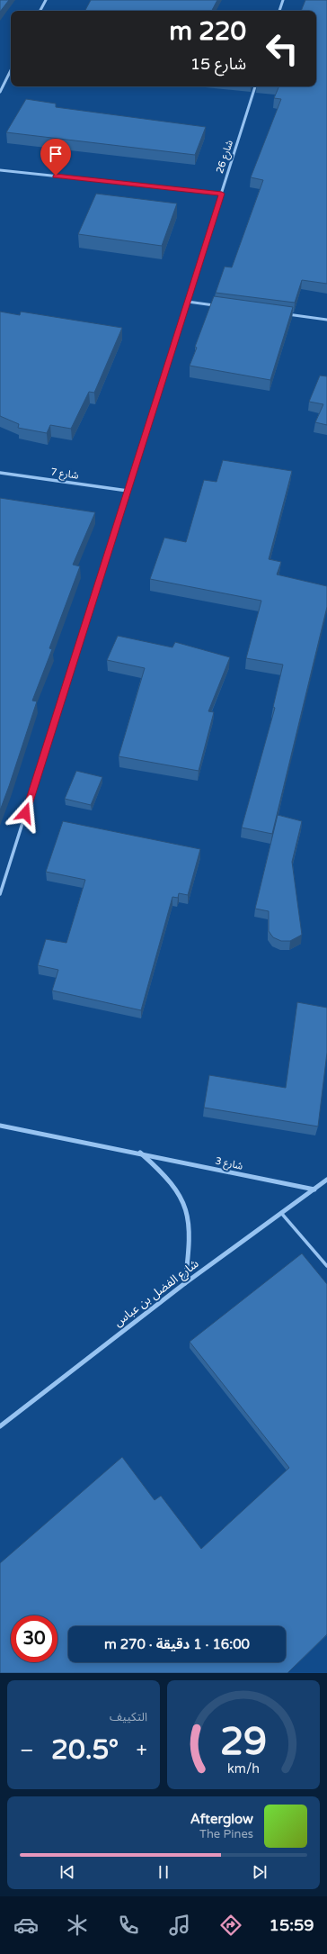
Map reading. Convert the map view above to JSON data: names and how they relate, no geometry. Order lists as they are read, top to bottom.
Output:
{
  "streets": {
    "street": [
      "شارع 26",
      "شارع 7",
      "شارع 3",
      "شارع الفضل بن عباس"
    ]
  },
  "crossings": [
    ["شارع 26", "شارع 7"],
    ["شارع 3", "شارع الفضل بن عباس"]
  ],
  "page": {
    "turn": ["220 m", "شارع 15"],
    "limit": "30",
    "trip": "16:00 · 1 دقيقة · 270 m",
    "tile": "التكييف",
    "heat": ["−", "20.5°", "+"],
    "song": ["Afterglow", "The Pines"],
    "tabs": "15:59",
    "gauge": ["29", "km/h"]
  }
}
